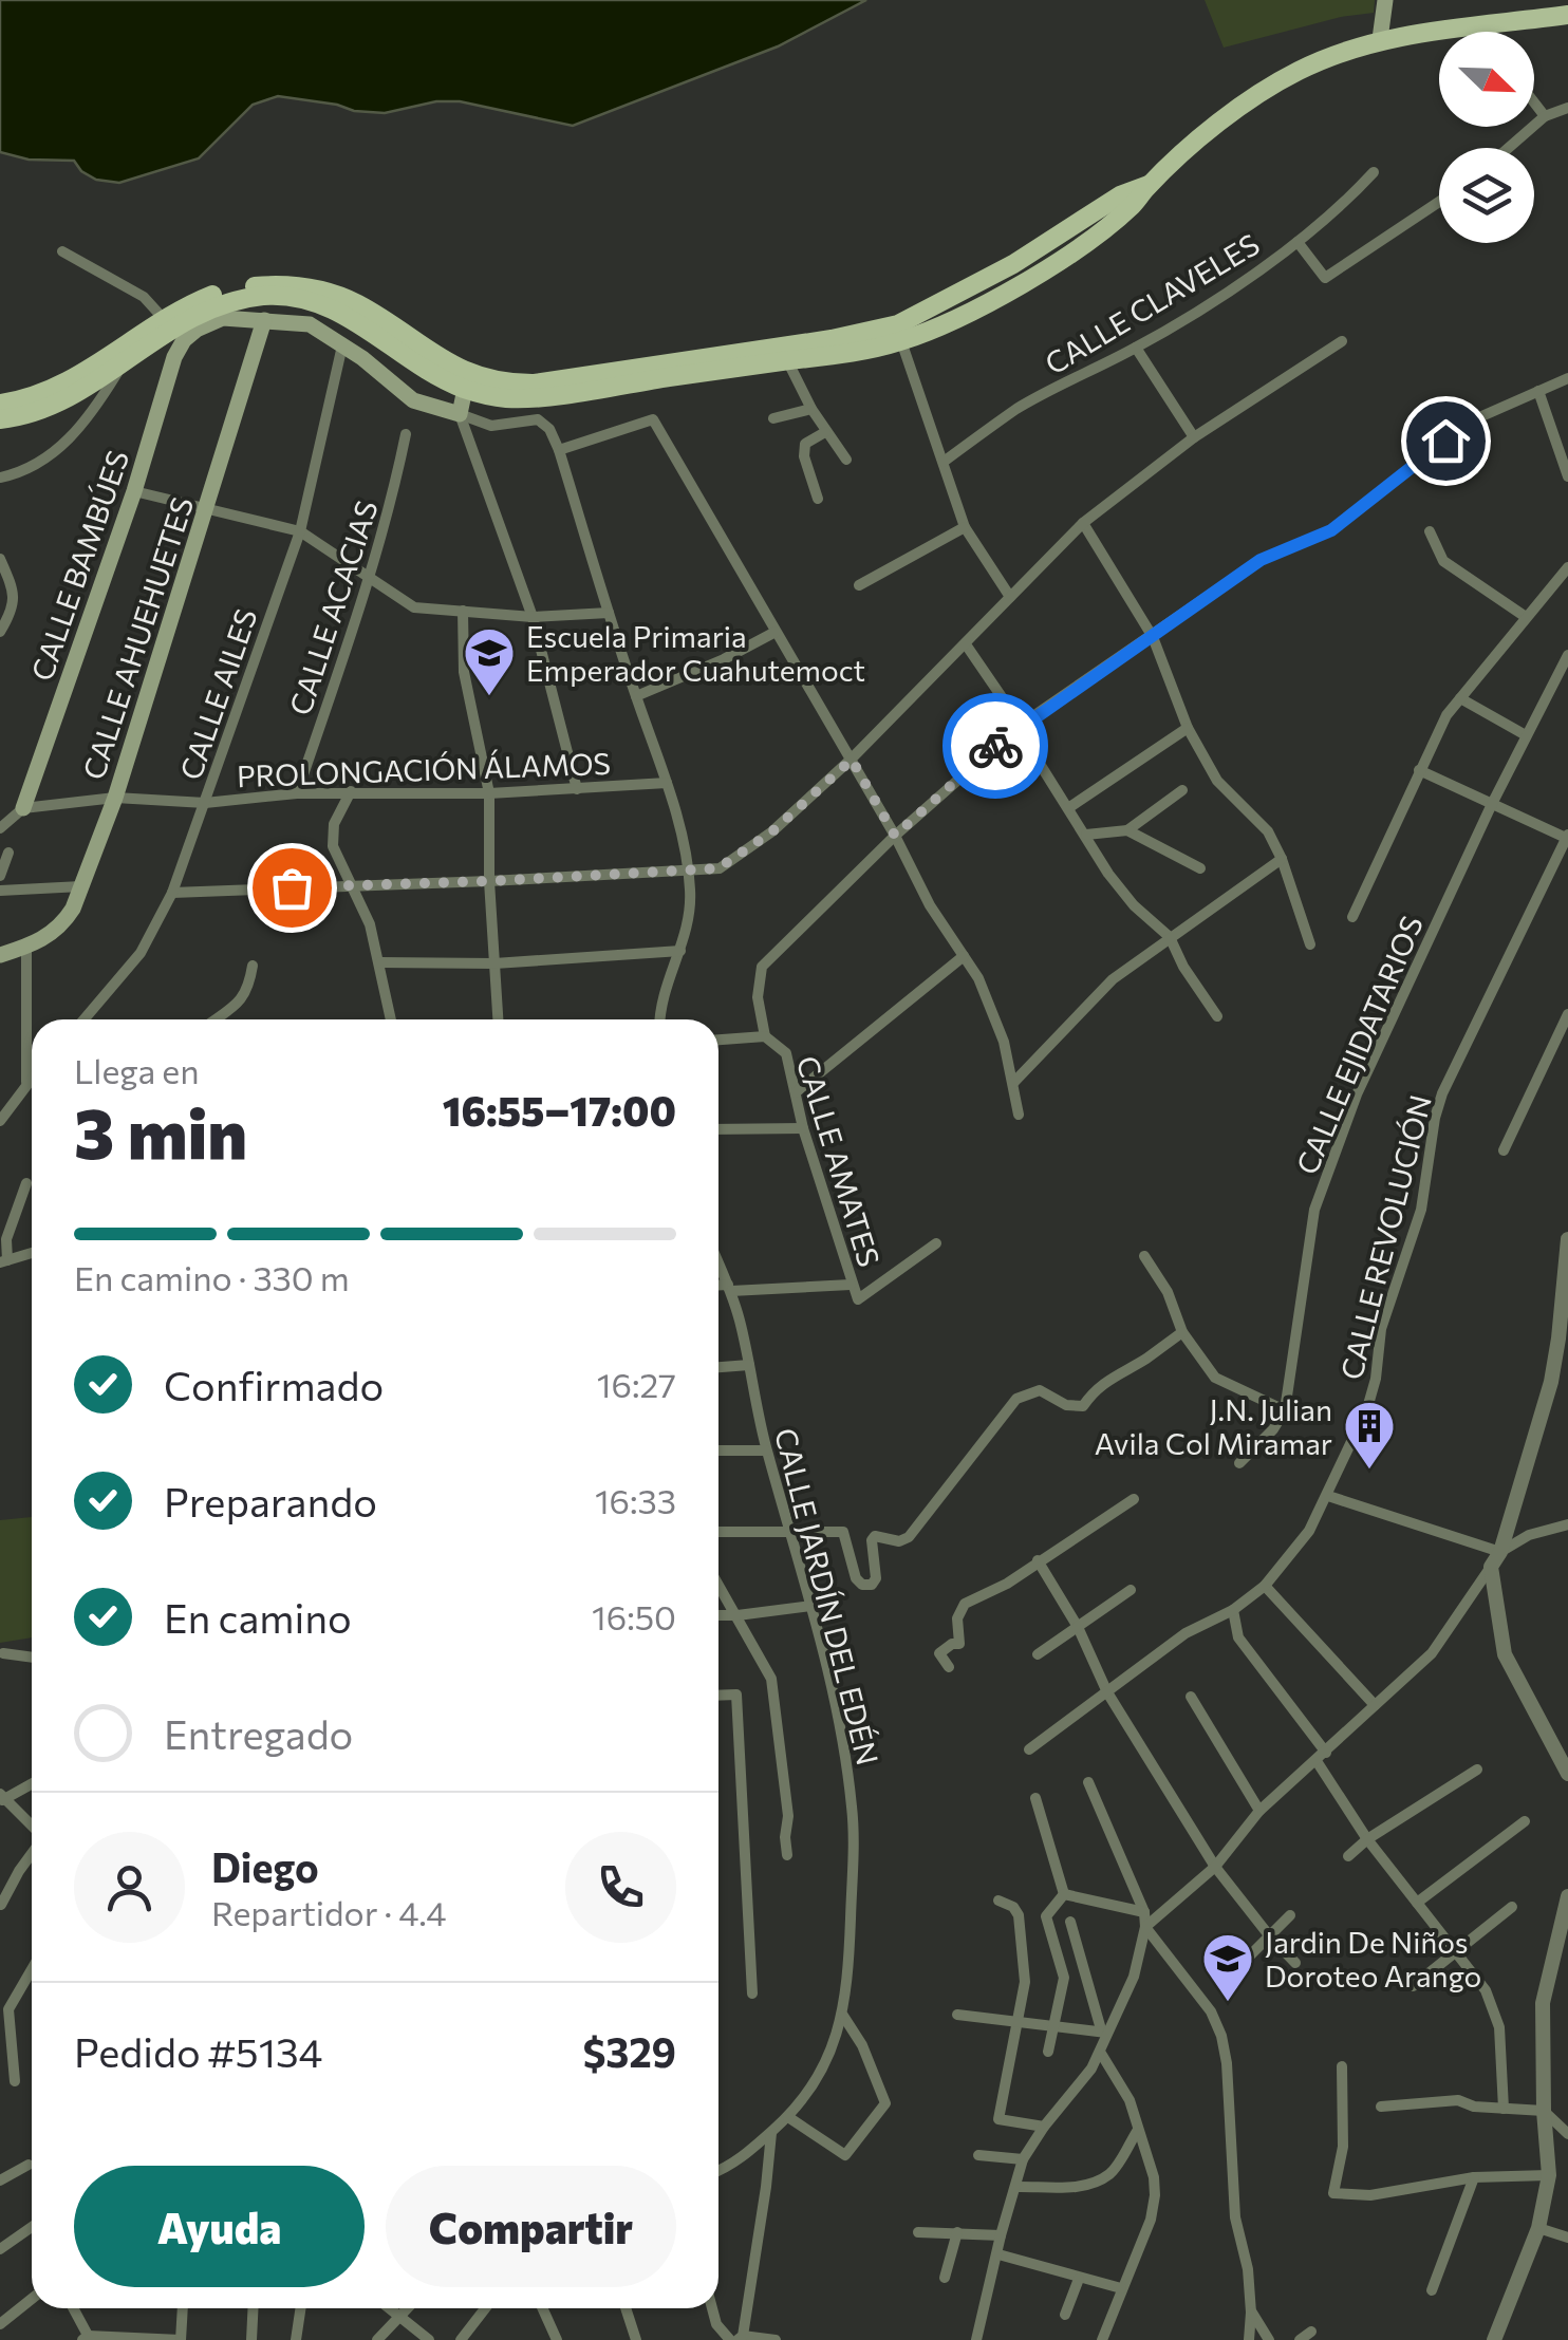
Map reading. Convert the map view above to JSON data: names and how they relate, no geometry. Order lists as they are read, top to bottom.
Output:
{
  "streets": {
    "main road": ["CALLE BAMBÚES", "CALLE AHUEHUETES"],
    "street": [
      "CALLE CLAVELES",
      "CALLE ACACIAS",
      "CALLE AILES",
      "PROLONGACIÓN ÁLAMOS",
      "CALLE EJIDATARIOS",
      "CALLE AMATES",
      "CALLE REVOLUCIÓN",
      "CALLE JARDÍN DEL EDÉN"
    ]
  },
  "crossings": [
    ["CALLE BAMBÚES", "CALLE AHUEHUETES"],
    ["CALLE BAMBÚES", "PROLONGACIÓN ÁLAMOS"],
    ["CALLE ACACIAS", "PROLONGACIÓN ÁLAMOS"],
    ["CALLE AHUEHUETES", "PROLONGACIÓN ÁLAMOS"],
    ["CALLE AILES", "PROLONGACIÓN ÁLAMOS"]
  ],
  "places": {
    "school or university": ["Escuela Primaria Emperador Cuahutemoct", "Jardin De Niños Doroteo Arango"],
    "building": ["J.N. Julian Avila Col Miramar"]
  },
  "north": "bottom right",
  "page": {
    "heading": ["3 min", "Llega en", "16:55–17:00"],
    "panel": [
      "Diego",
      "Repartidor · 4.4",
      "Pedido #5134",
      "$329"
    ],
    "bar": "En camino · 330 m",
    "list": [
      ["Confirmado", "16:27"],
      ["Preparando", "16:33"],
      ["En camino", "16:50"],
      "Entregado"
    ],
    "buttons": ["Ayuda", "Compartir"]
  }
}
